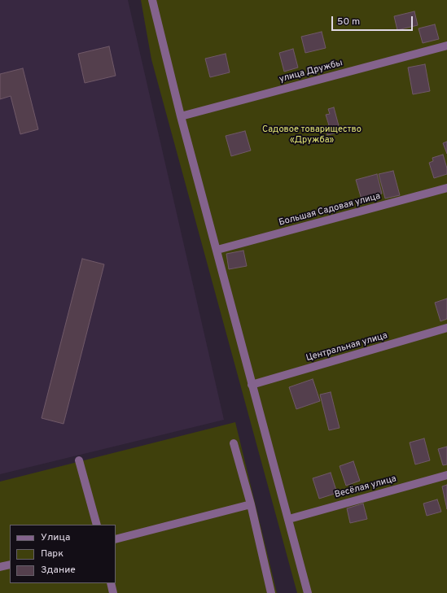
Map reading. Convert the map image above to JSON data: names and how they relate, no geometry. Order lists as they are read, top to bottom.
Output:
{
  "streets": {
    "street": [
      "улица Дружбы",
      "Большая Садовая улица",
      "Центральная улица",
      "Весёлая улица"
    ]
  },
  "parks": ["Садовое товарищество «Дружба»"],
  "legend": ["Улица", "Парк", "Здание"],
  "scale_bar": "50 m"
}
